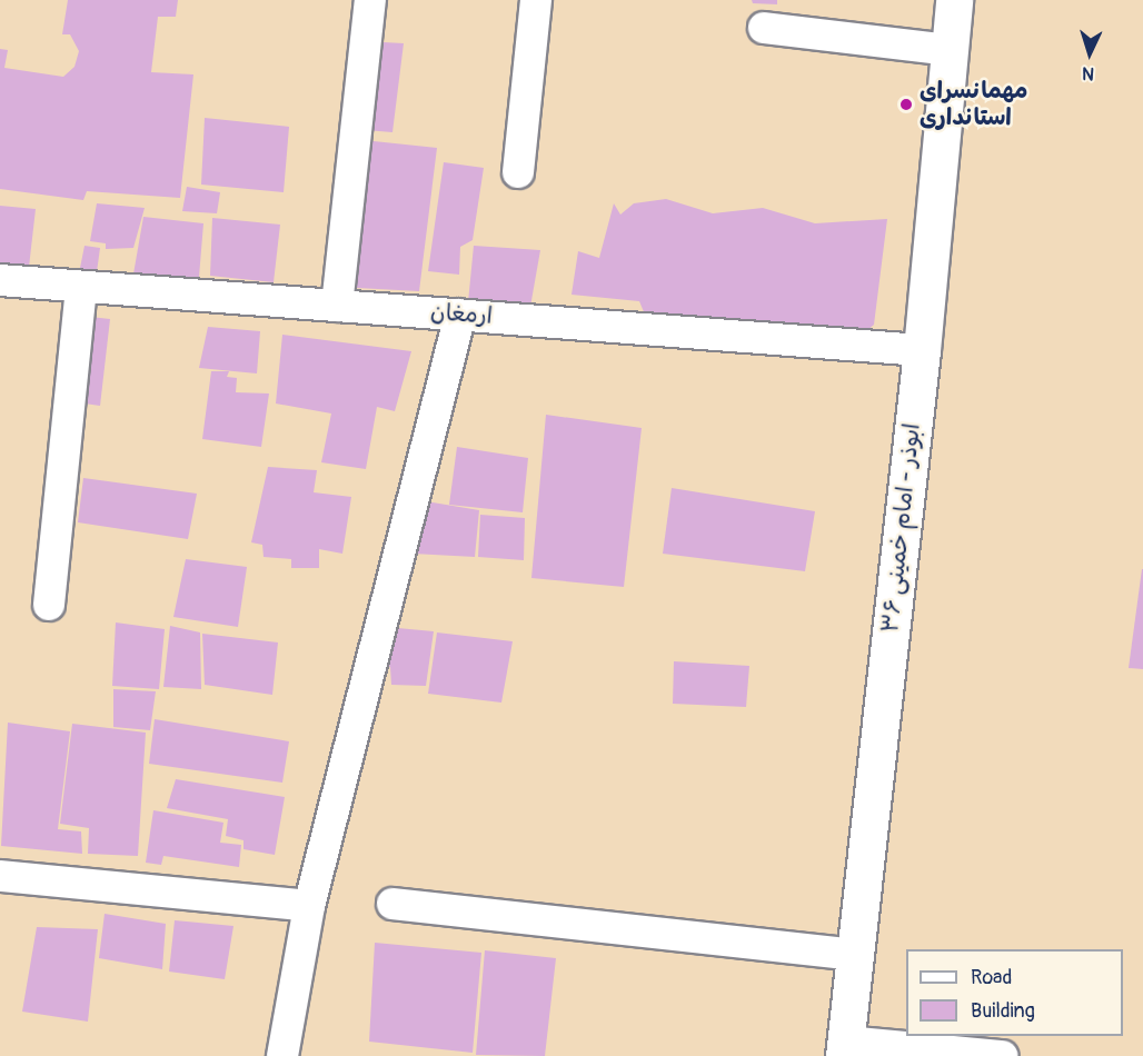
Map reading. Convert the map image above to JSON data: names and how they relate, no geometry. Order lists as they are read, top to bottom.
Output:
{
  "streets": {
    "street": ["ارمغان", "ابوذر - امام خمینی ۳۶"]
  },
  "crossings": [
    ["ارمغان", "ابوذر - امام خمینی ۳۶"]
  ],
  "places": ["مهمانسرای استانداری"],
  "legend": ["Road", "Building"],
  "north": "bottom"
}
